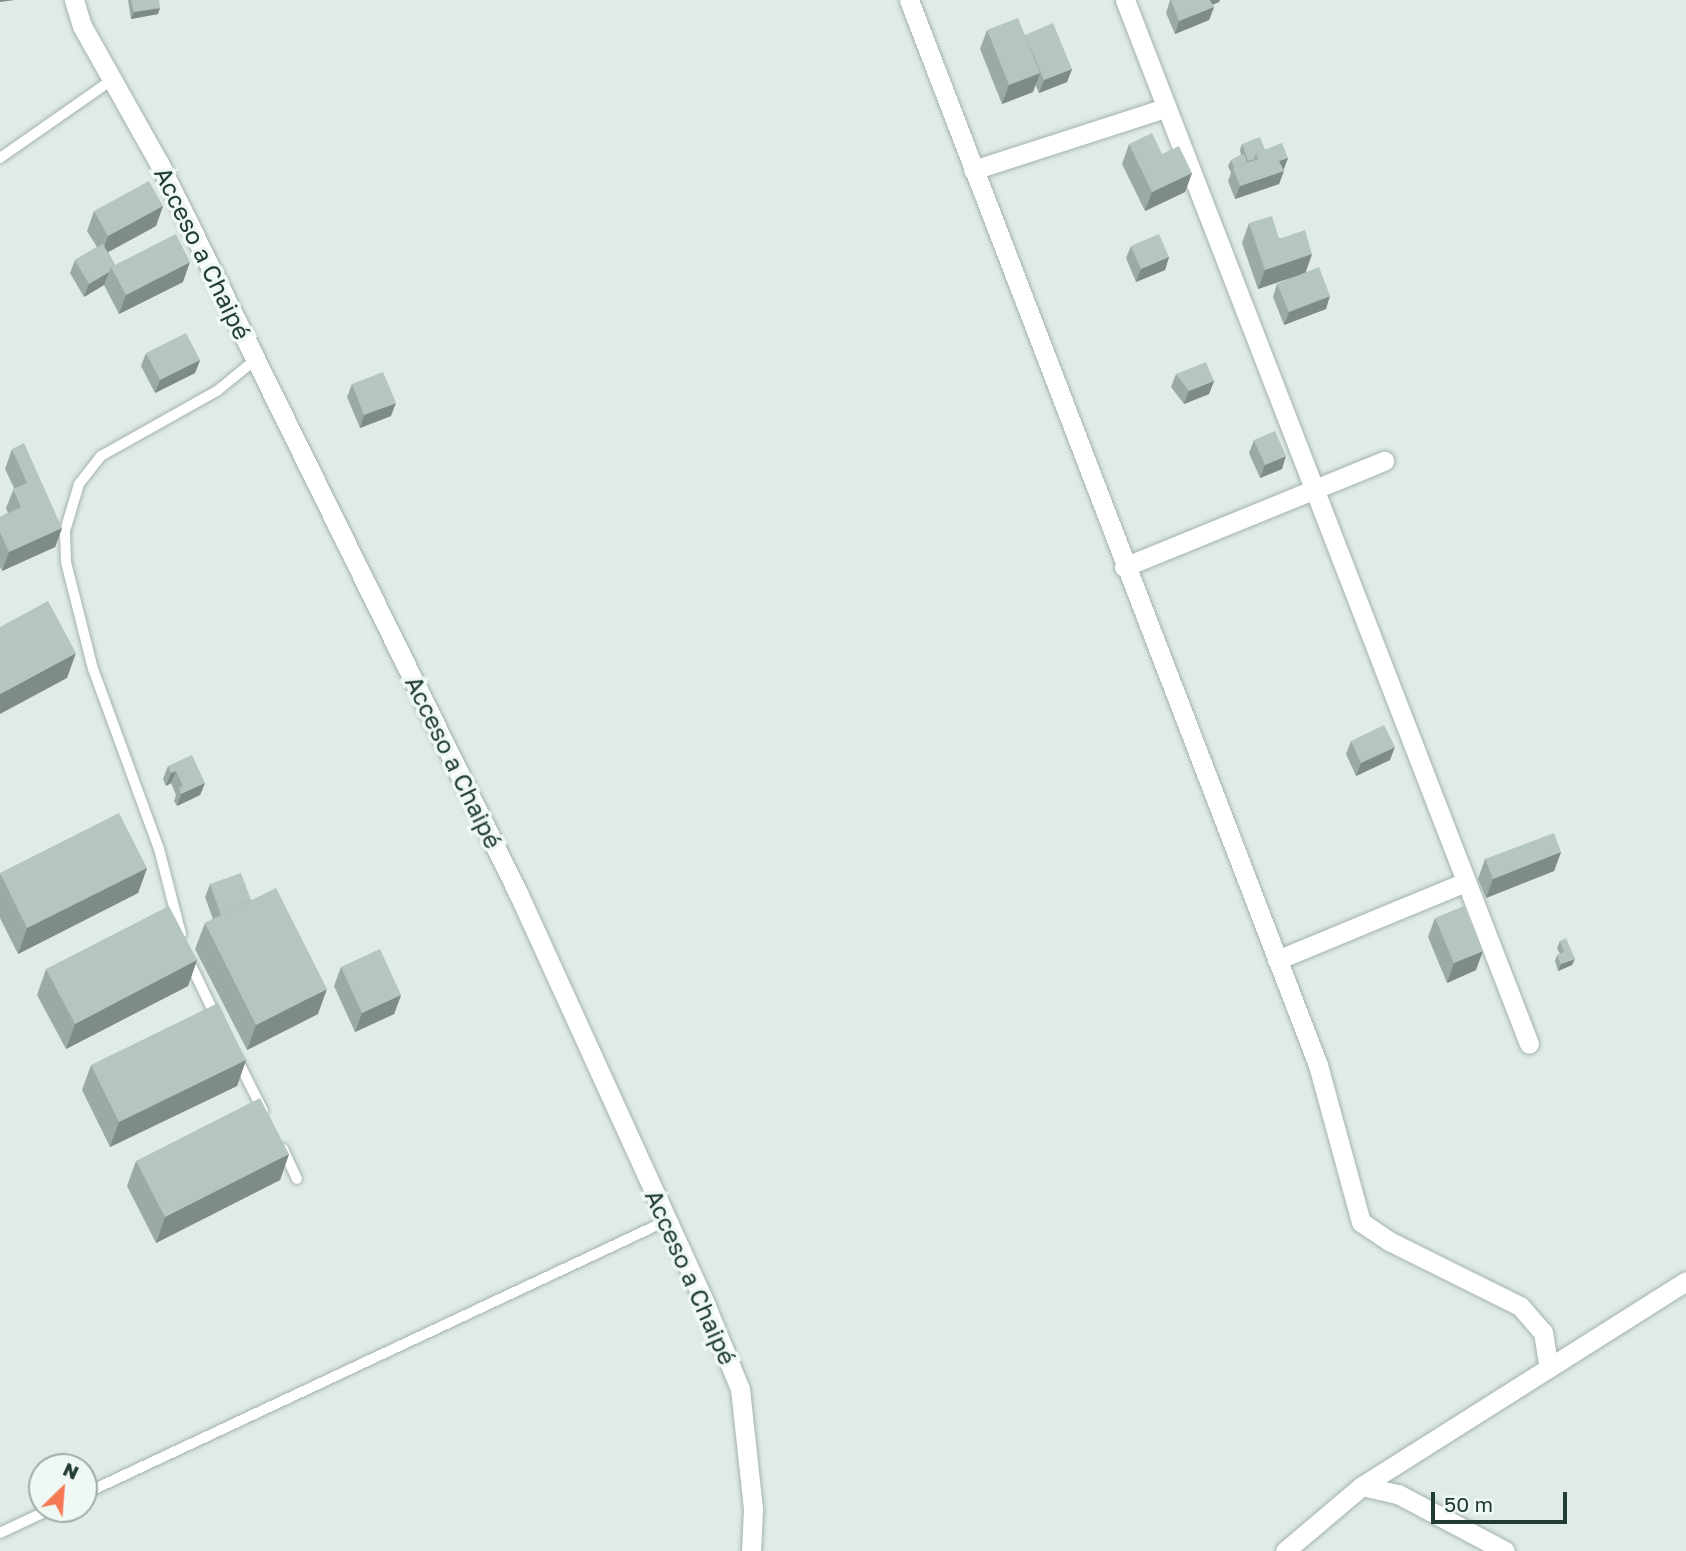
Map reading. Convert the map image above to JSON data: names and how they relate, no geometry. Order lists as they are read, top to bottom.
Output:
{
  "streets": {
    "street": ["Acceso a Chaipé"]
  },
  "scale_bar": "50 m",
  "north": "top right"
}
